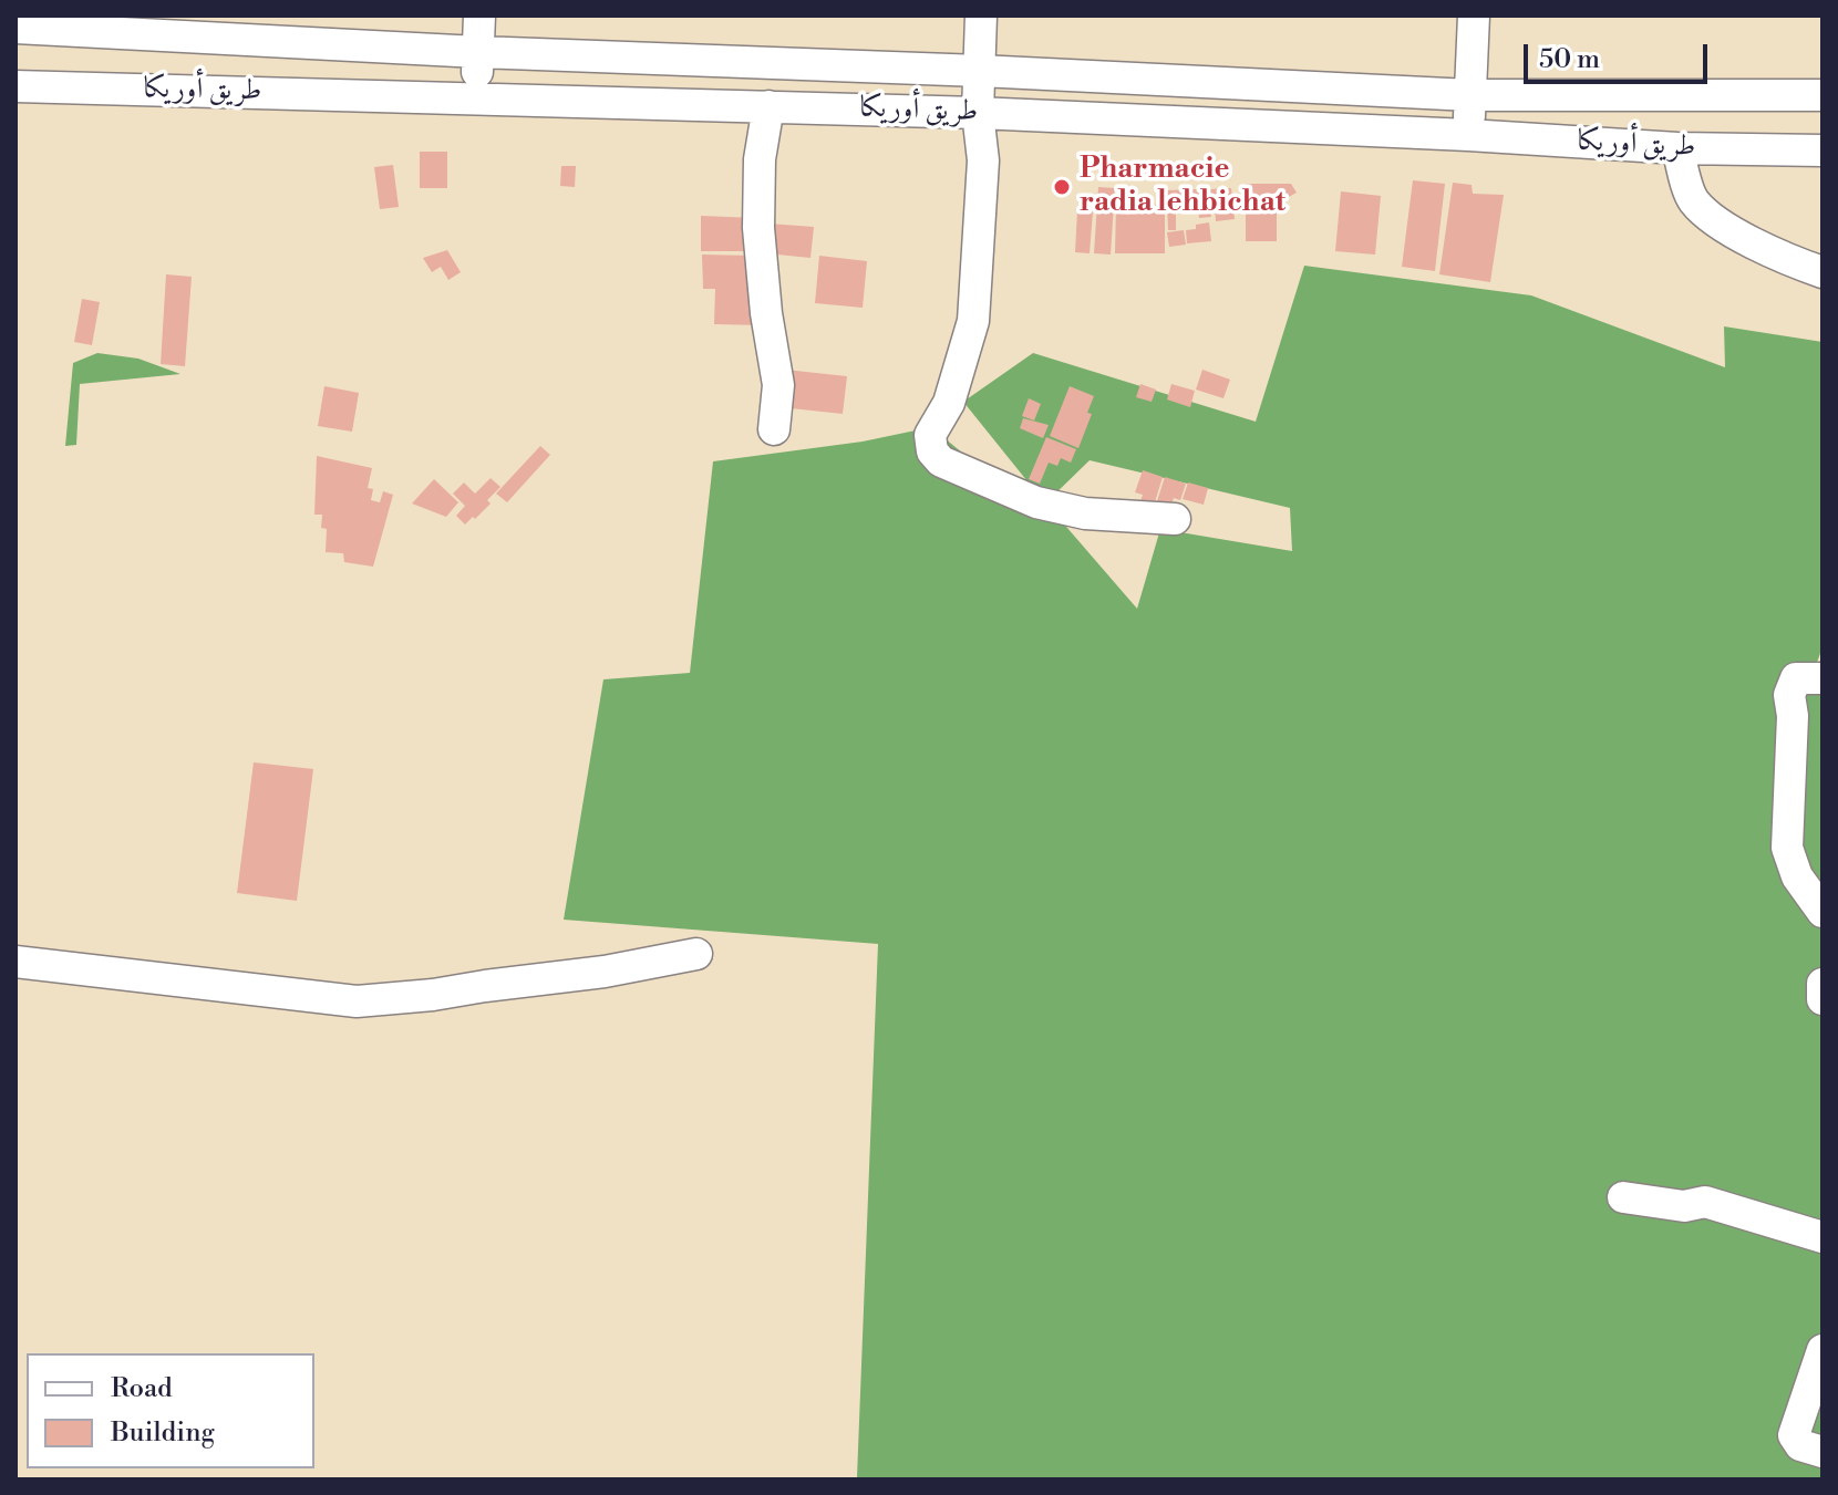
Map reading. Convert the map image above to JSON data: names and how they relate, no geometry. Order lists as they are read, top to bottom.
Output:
{
  "streets": {
    "street": ["طريق أوريكا"]
  },
  "places": ["Pharmacie radia lehbichat"],
  "legend": ["Road", "Building"],
  "scale_bar": "50 m"
}
